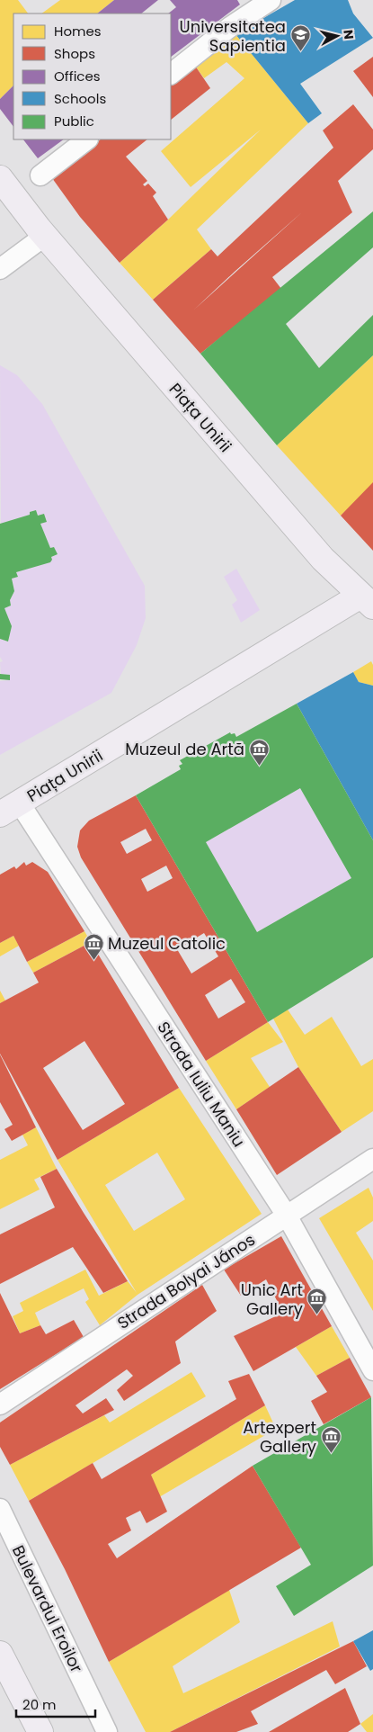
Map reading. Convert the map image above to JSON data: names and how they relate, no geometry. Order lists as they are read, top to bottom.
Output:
{
  "streets": {
    "main road": ["Piața Unirii"],
    "street": ["Strada Iuliu Maniu", "Strada Bolyai János", "Bulevardul Eroilor"]
  },
  "crossings": [
    ["Piața Unirii", "Strada Iuliu Maniu"],
    ["Strada Iuliu Maniu", "Strada Bolyai János"]
  ],
  "places": {
    "school or university": ["Universitatea Sapientia"],
    "museum": [
      "Muzeul de Artă",
      "Muzeul Catolic",
      "Unic Art Gallery",
      "Artexpert Gallery"
    ]
  },
  "legend": [
    "Homes",
    "Shops",
    "Offices",
    "Schools",
    "Public"
  ],
  "scale_bar": "20 m",
  "north": "right"
}
